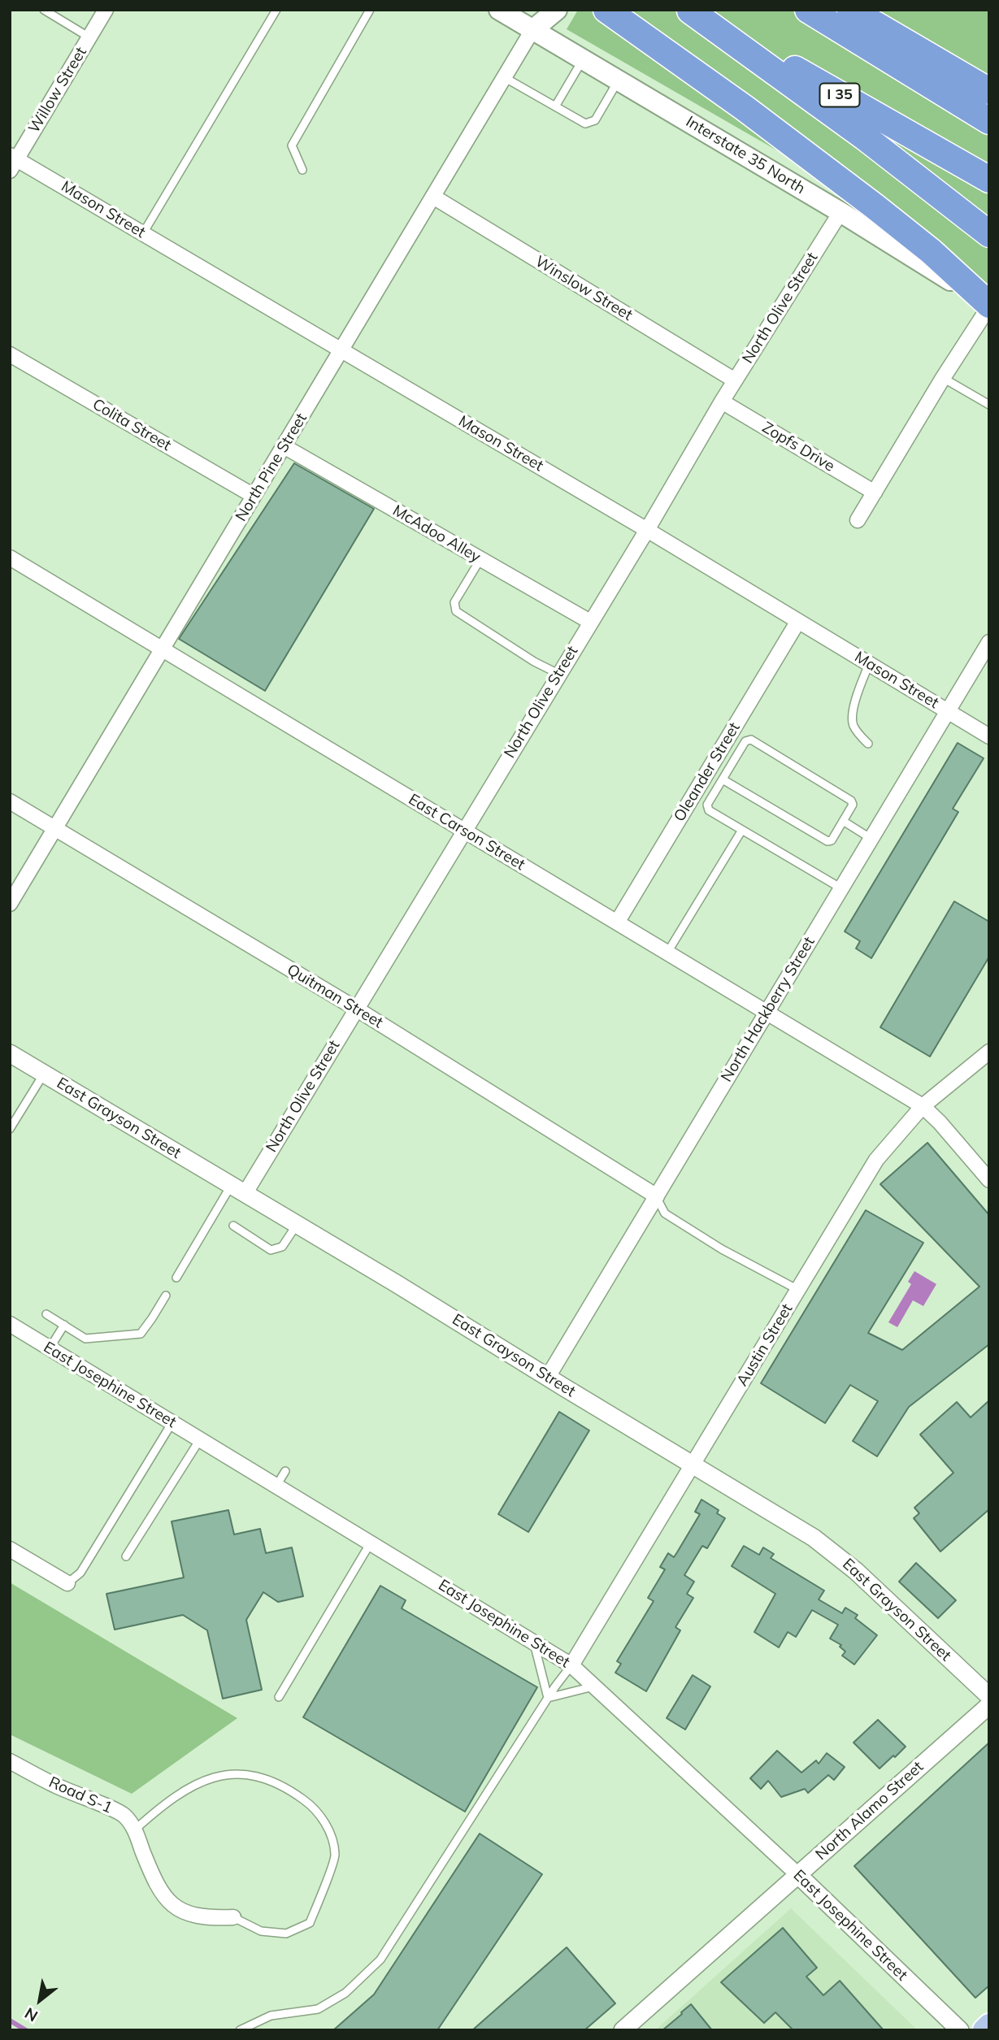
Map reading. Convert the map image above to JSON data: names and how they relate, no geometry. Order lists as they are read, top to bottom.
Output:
{
  "streets": {
    "highway": ["I 35"],
    "main road": ["Interstate 35 North", "North Pine Street"],
    "street": [
      "Willow Street",
      "Mason Street",
      "Winslow Street",
      "North Olive Street",
      "Colita Street",
      "Zopfs Drive",
      "McAdoo Alley",
      "Oleander Street",
      "East Carson Street",
      "Quitman Street",
      "North Hackberry Street",
      "East Grayson Street",
      "Austin Street",
      "East Josephine Street",
      "Road S-1",
      "North Alamo Street"
    ]
  },
  "crossings": [
    ["Willow Street", "Mason Street"],
    ["Interstate 35 North", "North Olive Street"],
    ["Interstate 35 North", "North Pine Street"],
    ["Mason Street", "North Olive Street"],
    ["Mason Street", "North Pine Street"],
    ["Mason Street", "Oleander Street"],
    ["Mason Street", "North Hackberry Street"],
    ["Winslow Street", "North Olive Street"],
    ["Winslow Street", "North Pine Street"],
    ["North Olive Street", "Zopfs Drive"],
    ["North Olive Street", "McAdoo Alley"],
    ["North Olive Street", "East Carson Street"],
    ["North Olive Street", "Quitman Street"],
    ["North Olive Street", "East Grayson Street"],
    ["Colita Street", "North Pine Street"],
    ["North Pine Street", "McAdoo Alley"],
    ["North Pine Street", "East Carson Street"],
    ["North Pine Street", "Quitman Street"],
    ["Oleander Street", "East Carson Street"],
    ["East Carson Street", "North Hackberry Street"],
    ["East Carson Street", "Austin Street"],
    ["Quitman Street", "North Hackberry Street"],
    ["North Hackberry Street", "East Grayson Street"],
    ["East Grayson Street", "Austin Street"],
    ["Austin Street", "East Josephine Street"],
    ["East Josephine Street", "North Alamo Street"]
  ],
  "north": "bottom left"
}
